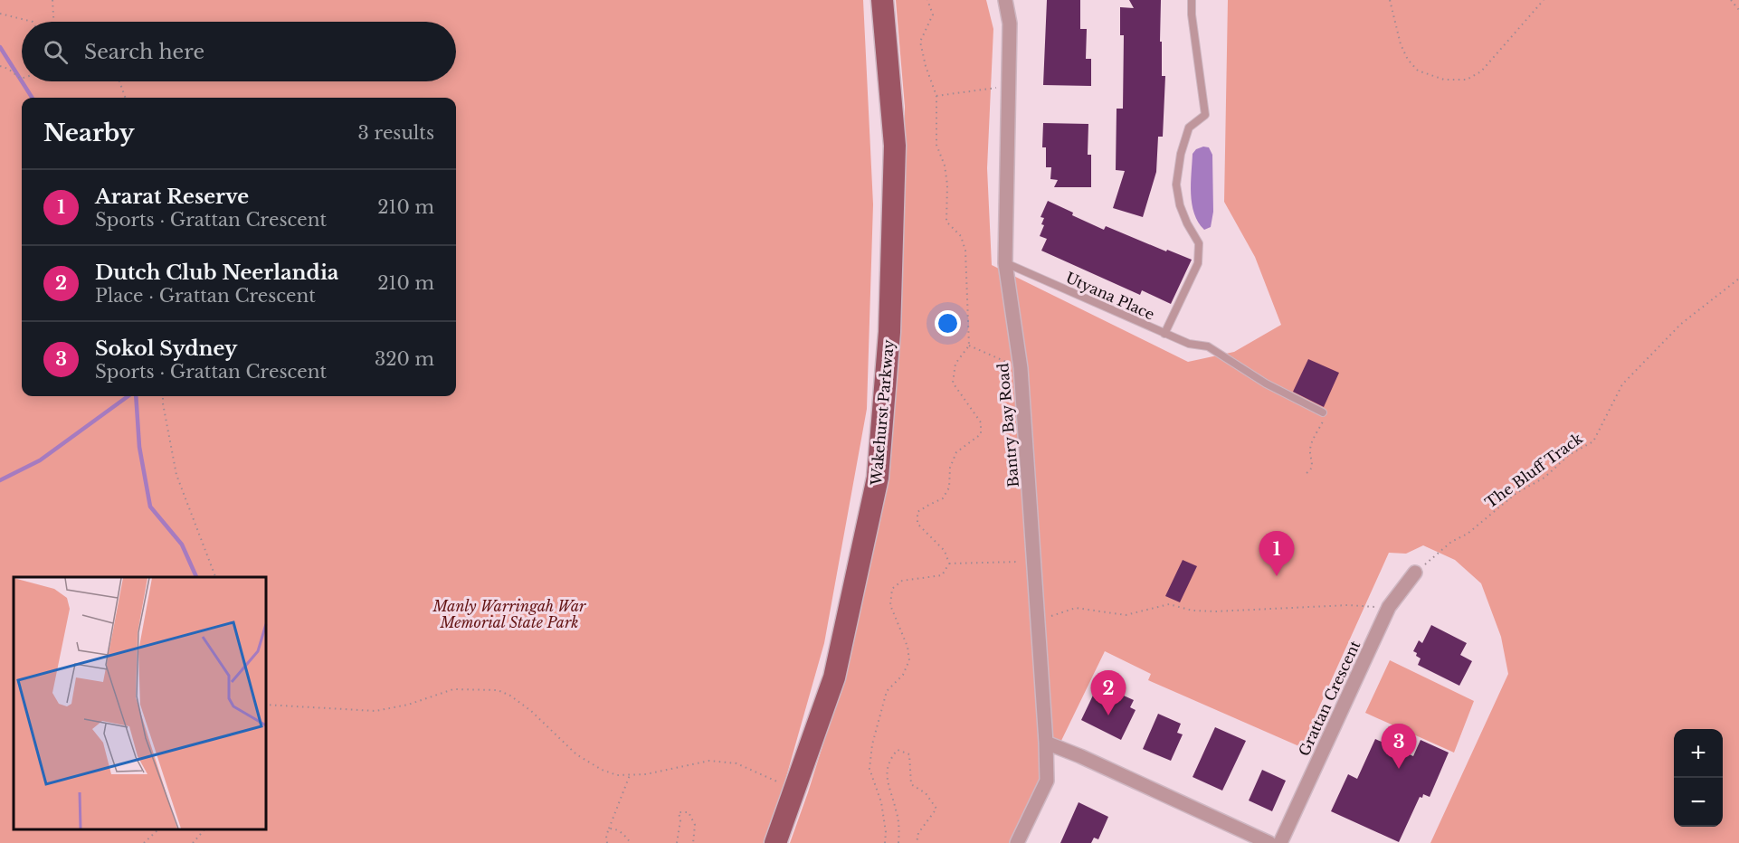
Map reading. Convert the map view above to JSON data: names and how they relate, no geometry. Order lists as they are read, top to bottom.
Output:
{
  "streets": {
    "main road": ["Wakehurst Parkway"],
    "street": ["Bantry Bay Road", "Grattan Crescent"],
    "lane": ["Utyana Place"],
    "path": ["The Bluff Track"]
  },
  "crossings": [
    ["Utyana Place", "Bantry Bay Road"],
    ["The Bluff Track", "Grattan Crescent"]
  ],
  "parks": ["Manly Warringah War Memorial State Park"],
  "page": {
    "search": "Search here",
    "heading": ["Nearby", "3 results"],
    "list": [
      {
        "mark": "1",
        "name": "Ararat Reserve",
        "note": "Sports · Grattan Crescent",
        "value": "210 m"
      },
      {
        "mark": "2",
        "name": "Dutch Club Neerlandia",
        "note": "Place · Grattan Crescent",
        "value": "210 m"
      },
      {
        "mark": "3",
        "name": "Sokol Sydney",
        "note": "Sports · Grattan Crescent",
        "value": "320 m"
      }
    ],
    "pins": ["1", "2", "3"],
    "map_buttons": ["+", "−"]
  }
}
